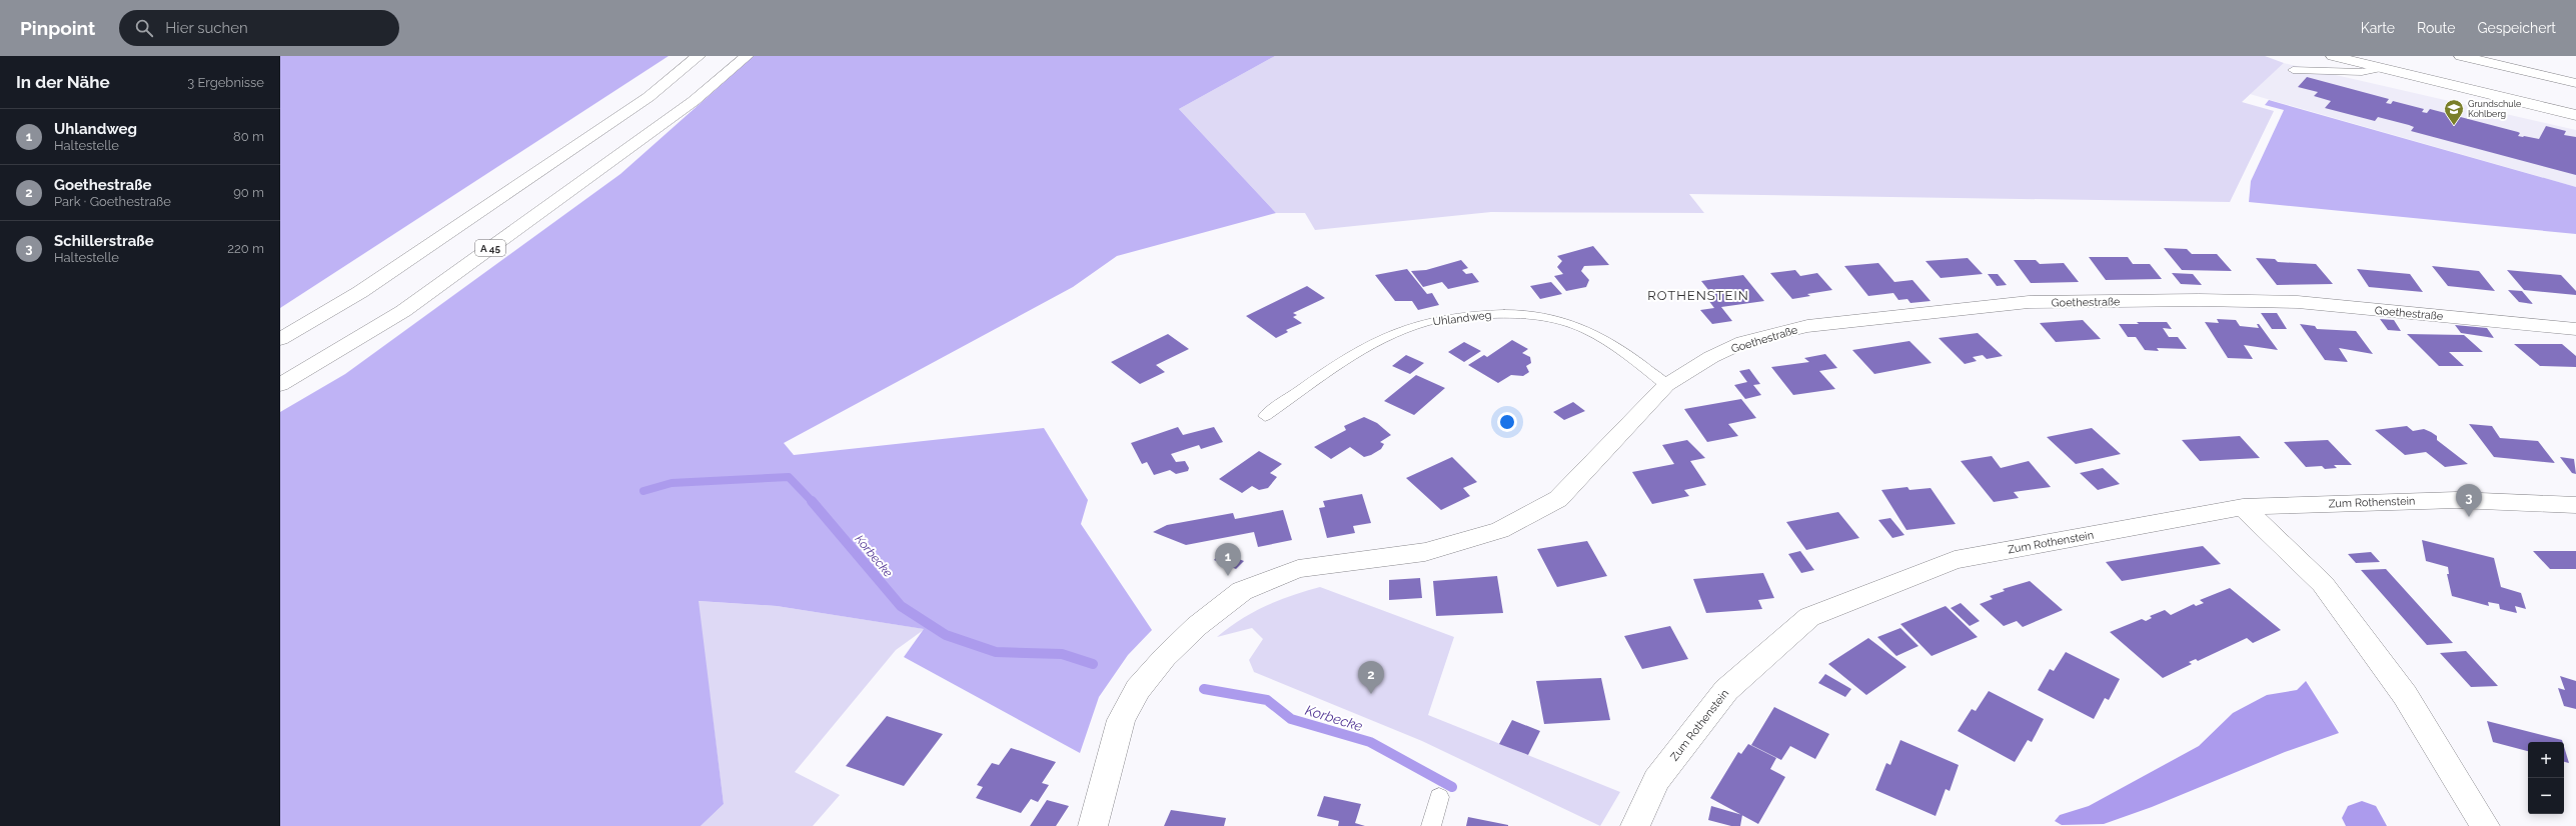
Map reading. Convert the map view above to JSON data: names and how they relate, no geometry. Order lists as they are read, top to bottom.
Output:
{
  "streets": {
    "main road": ["A 45", "Goethestraße", "Zum Rothenstein"],
    "lane": ["Uhlandweg"]
  },
  "crossings": [
    ["Goethestraße", "Uhlandweg"]
  ],
  "districts": ["ROTHENSTEIN"],
  "water": ["Korbecke"],
  "places": {
    "school or university": ["Grundschule Kohlberg"]
  },
  "page": {
    "header": "Pinpoint",
    "search": "Hier suchen",
    "nav": ["Karte", "Route", "Gespeichert"],
    "heading": ["In der Nähe", "3 Ergebnisse"],
    "list": [
      {
        "mark": "1",
        "name": "Uhlandweg",
        "note": "Haltestelle",
        "value": "80 m"
      },
      {
        "mark": "2",
        "name": "Goethestraße",
        "note": "Park · Goethestraße",
        "value": "90 m"
      },
      {
        "mark": "3",
        "name": "Schillerstraße",
        "note": "Haltestelle",
        "value": "220 m"
      }
    ],
    "pins": ["3", "1", "2"],
    "map_buttons": ["+", "−"]
  }
}
